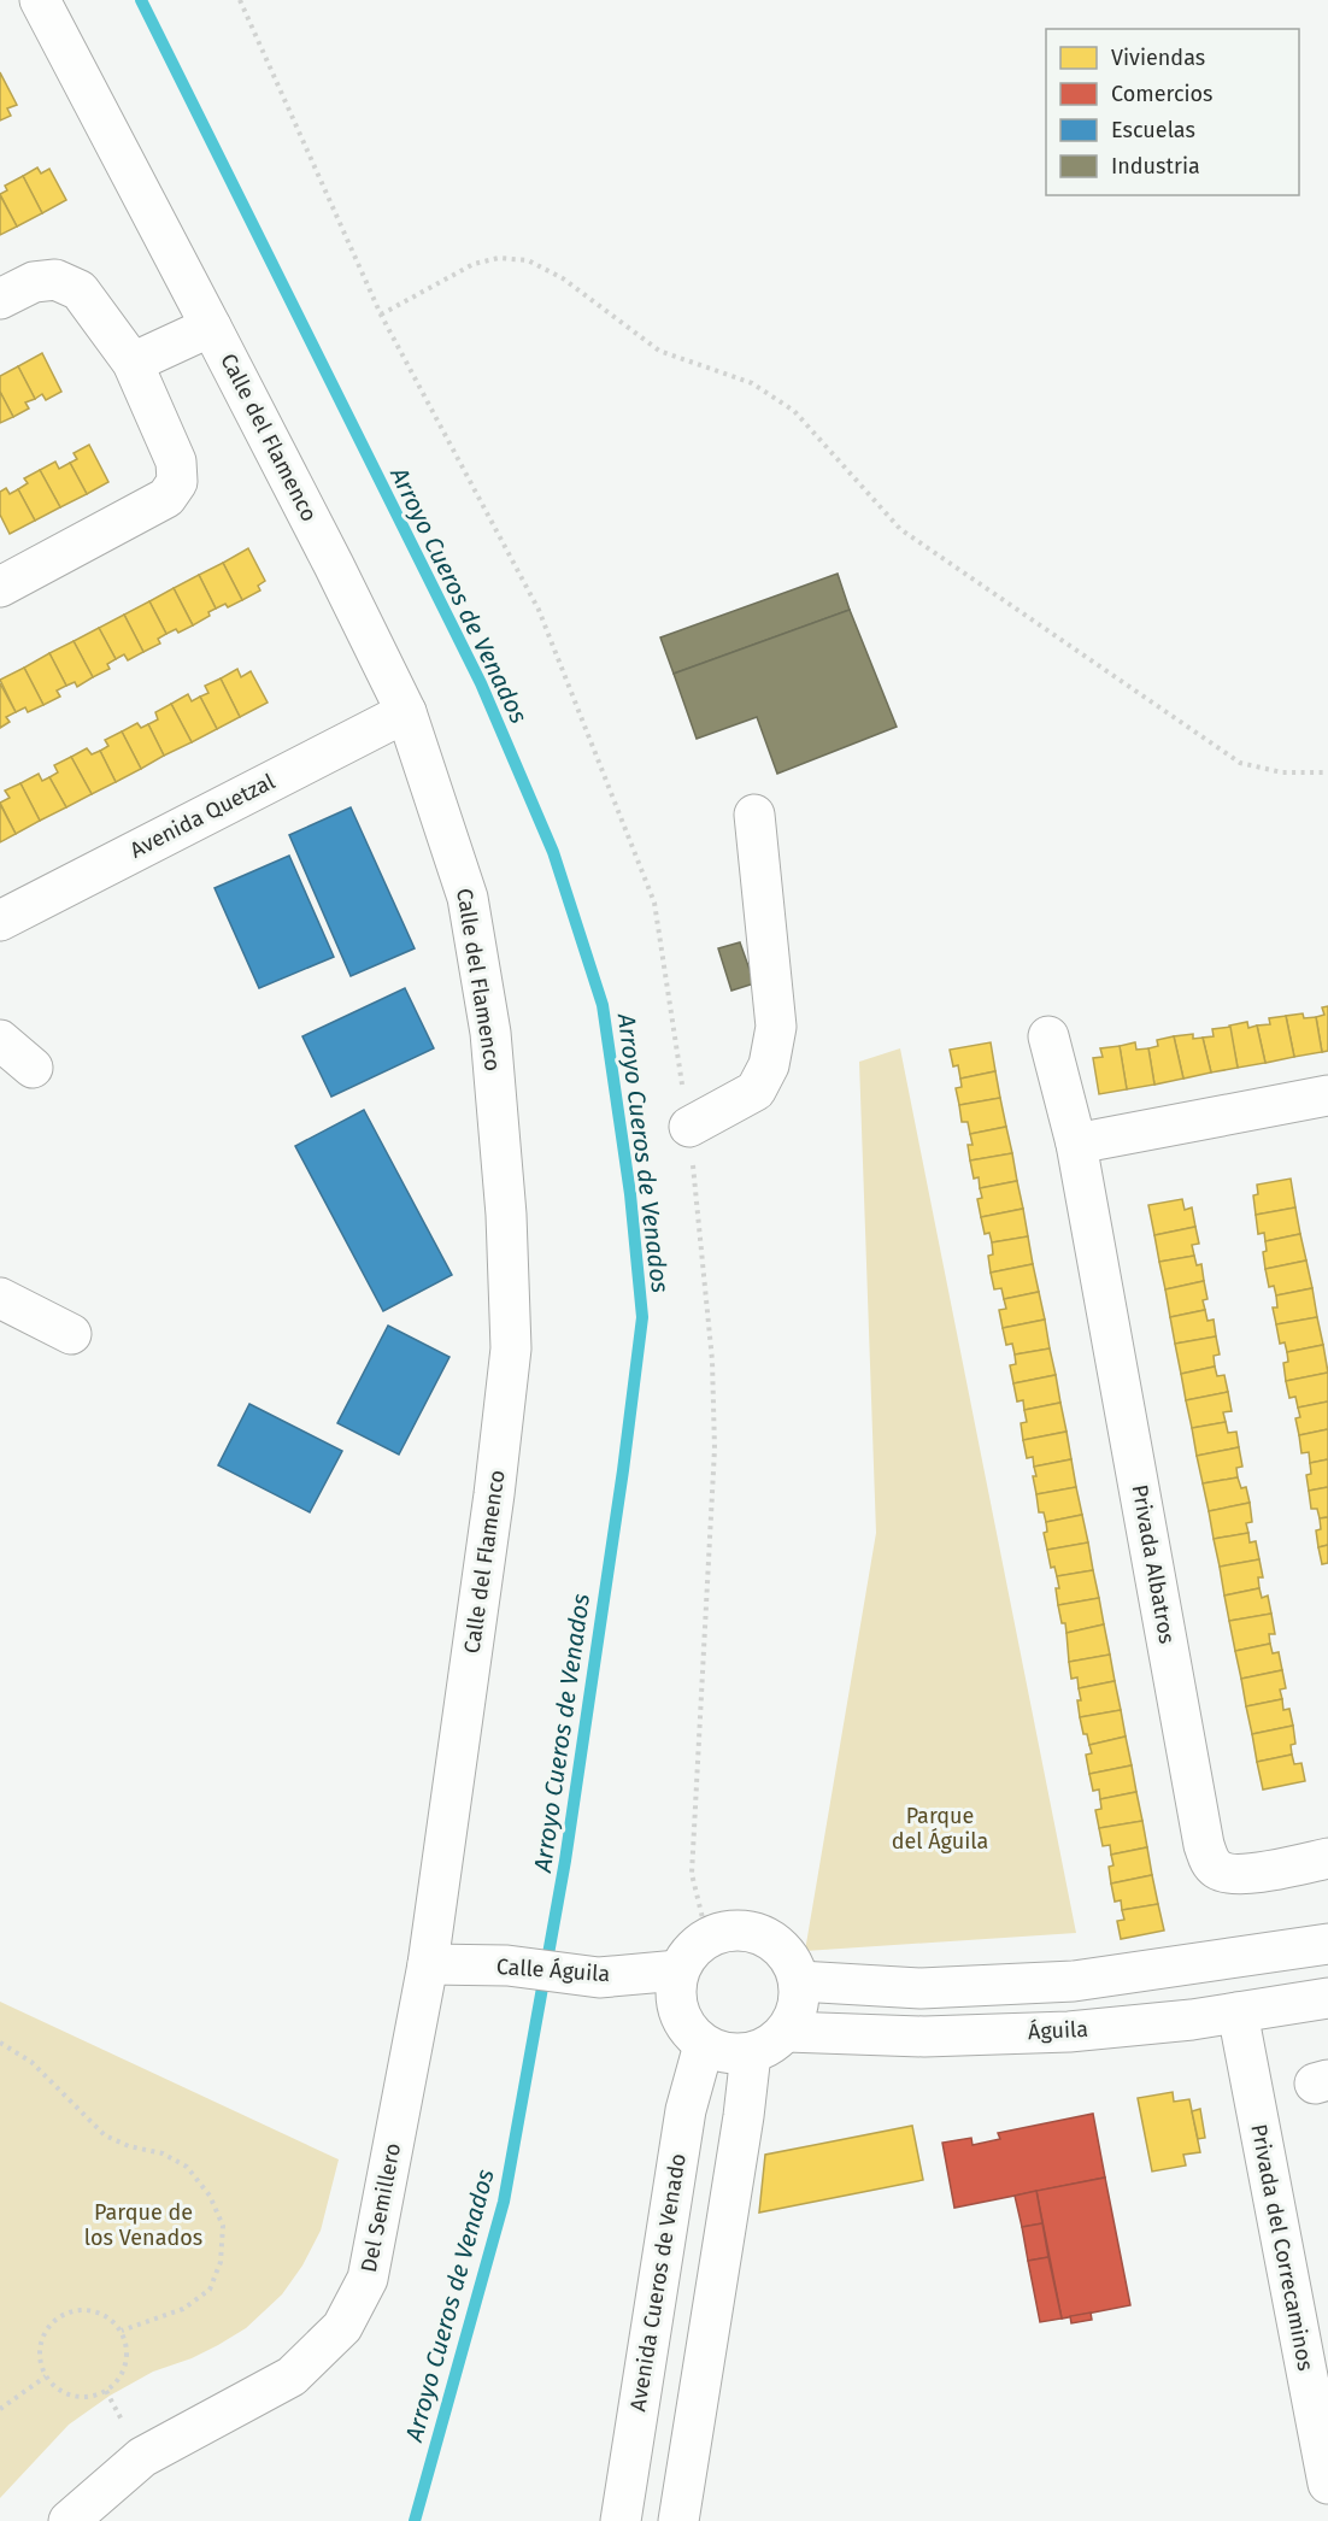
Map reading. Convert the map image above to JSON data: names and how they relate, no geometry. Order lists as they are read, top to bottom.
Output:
{
  "streets": {
    "street": [
      "Calle del Flamenco",
      "Avenida Quetzal",
      "Privada Albatros",
      "Calle Águila",
      "Águila",
      "Del Semillero",
      "Privada del Correcaminos",
      "Avenida Cueros de Venado"
    ]
  },
  "crossings": [
    ["Calle del Flamenco", "Avenida Quetzal"],
    ["Calle del Flamenco", "Calle Águila"],
    ["Calle del Flamenco", "Del Semillero"],
    ["Calle Águila", "Águila"],
    ["Calle Águila", "Del Semillero"],
    ["Calle Águila", "Avenida Cueros de Venado"],
    ["Águila", "Privada del Correcaminos"],
    ["Águila", "Avenida Cueros de Venado"]
  ],
  "water": ["Arroyo Cueros de Venados"],
  "parks": ["Parque del Águila", "Parque de los Venados"],
  "legend": [
    "Viviendas",
    "Comercios",
    "Escuelas",
    "Industria"
  ]
}
